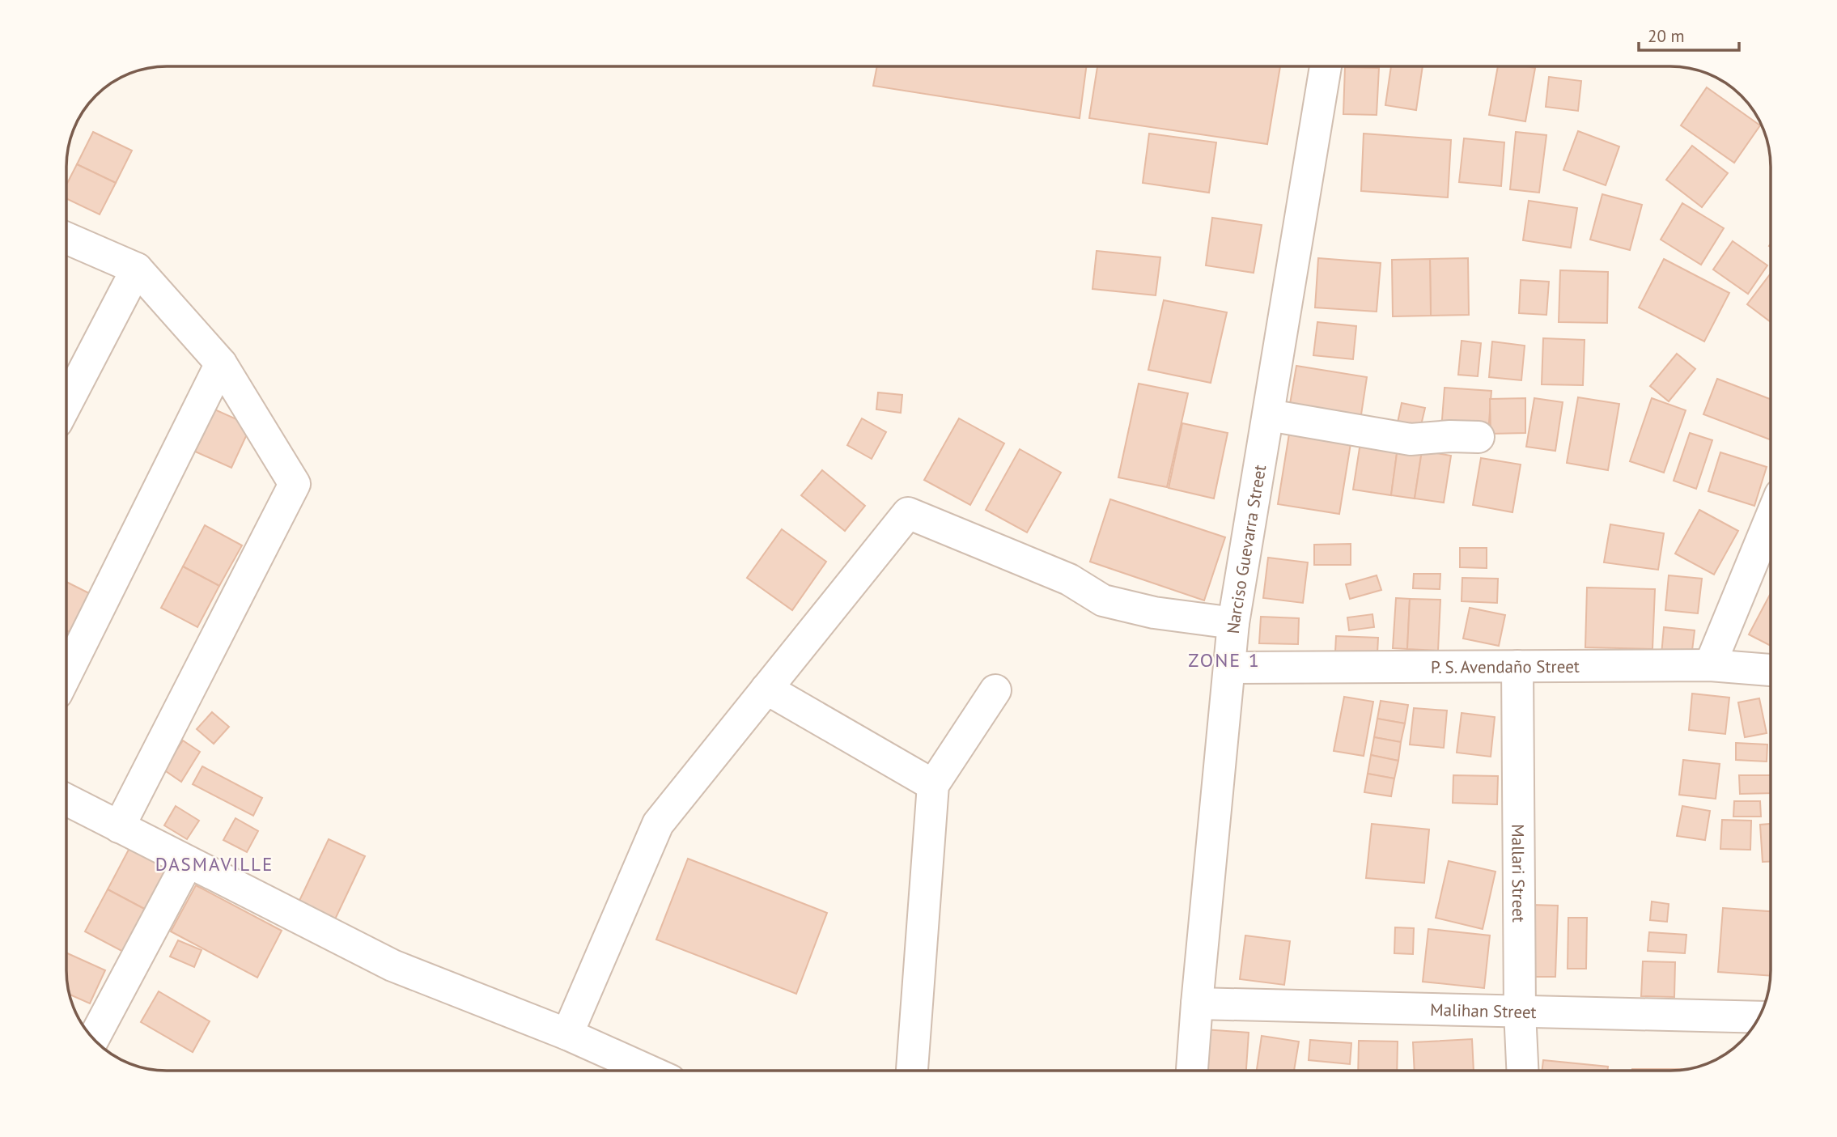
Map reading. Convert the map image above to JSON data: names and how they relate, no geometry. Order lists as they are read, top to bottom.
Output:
{
  "streets": {
    "street": [
      "Narciso Guevarra Street",
      "P. S. Avendaño Street",
      "Mallari Street",
      "Malihan Street"
    ]
  },
  "crossings": [
    ["Narciso Guevarra Street", "P. S. Avendaño Street"],
    ["Narciso Guevarra Street", "Malihan Street"],
    ["P. S. Avendaño Street", "Mallari Street"],
    ["Mallari Street", "Malihan Street"]
  ],
  "districts": ["ZONE 1", "DASMAVILLE"],
  "scale_bar": "20 m"
}
